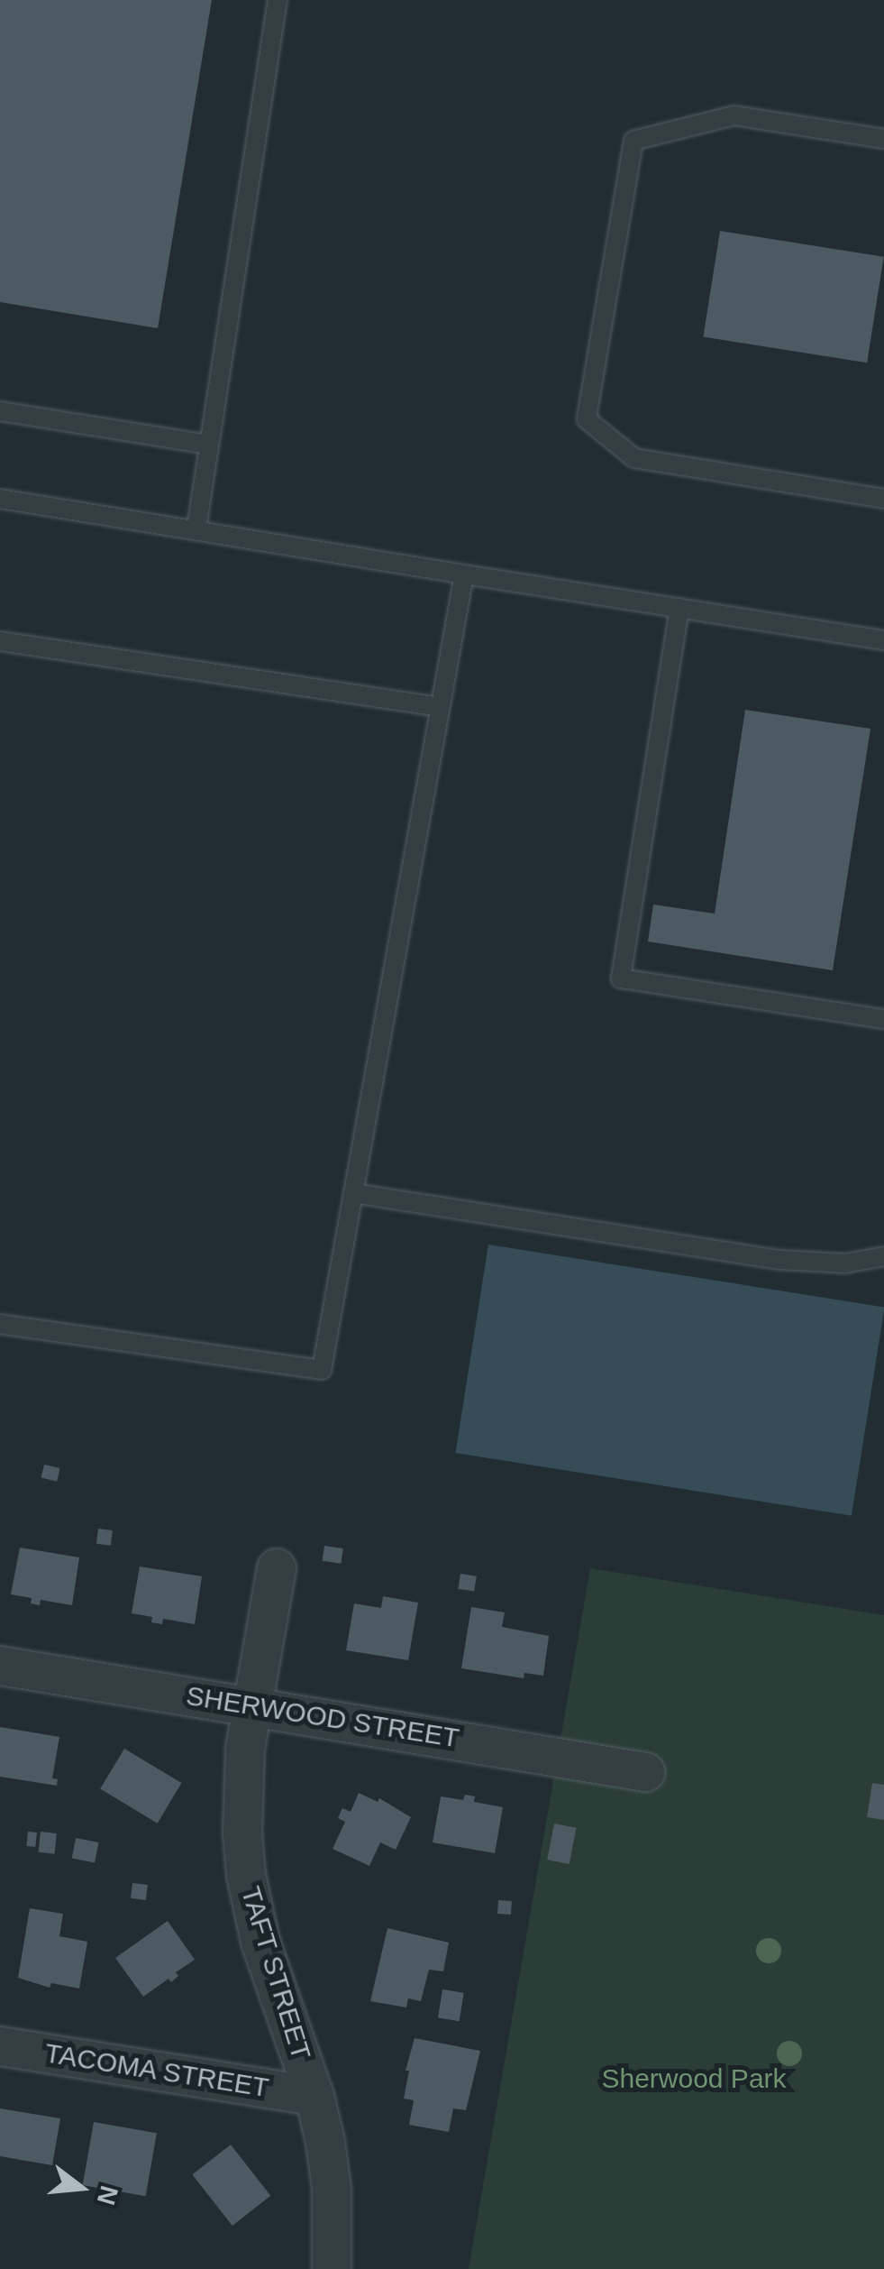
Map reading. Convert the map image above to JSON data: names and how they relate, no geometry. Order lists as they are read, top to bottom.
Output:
{
  "streets": {
    "street": ["SHERWOOD STREET", "TAFT STREET", "TACOMA STREET"]
  },
  "crossings": [
    ["SHERWOOD STREET", "TAFT STREET"],
    ["TAFT STREET", "TACOMA STREET"]
  ],
  "parks": ["Sherwood Park"],
  "north": "right"
}
